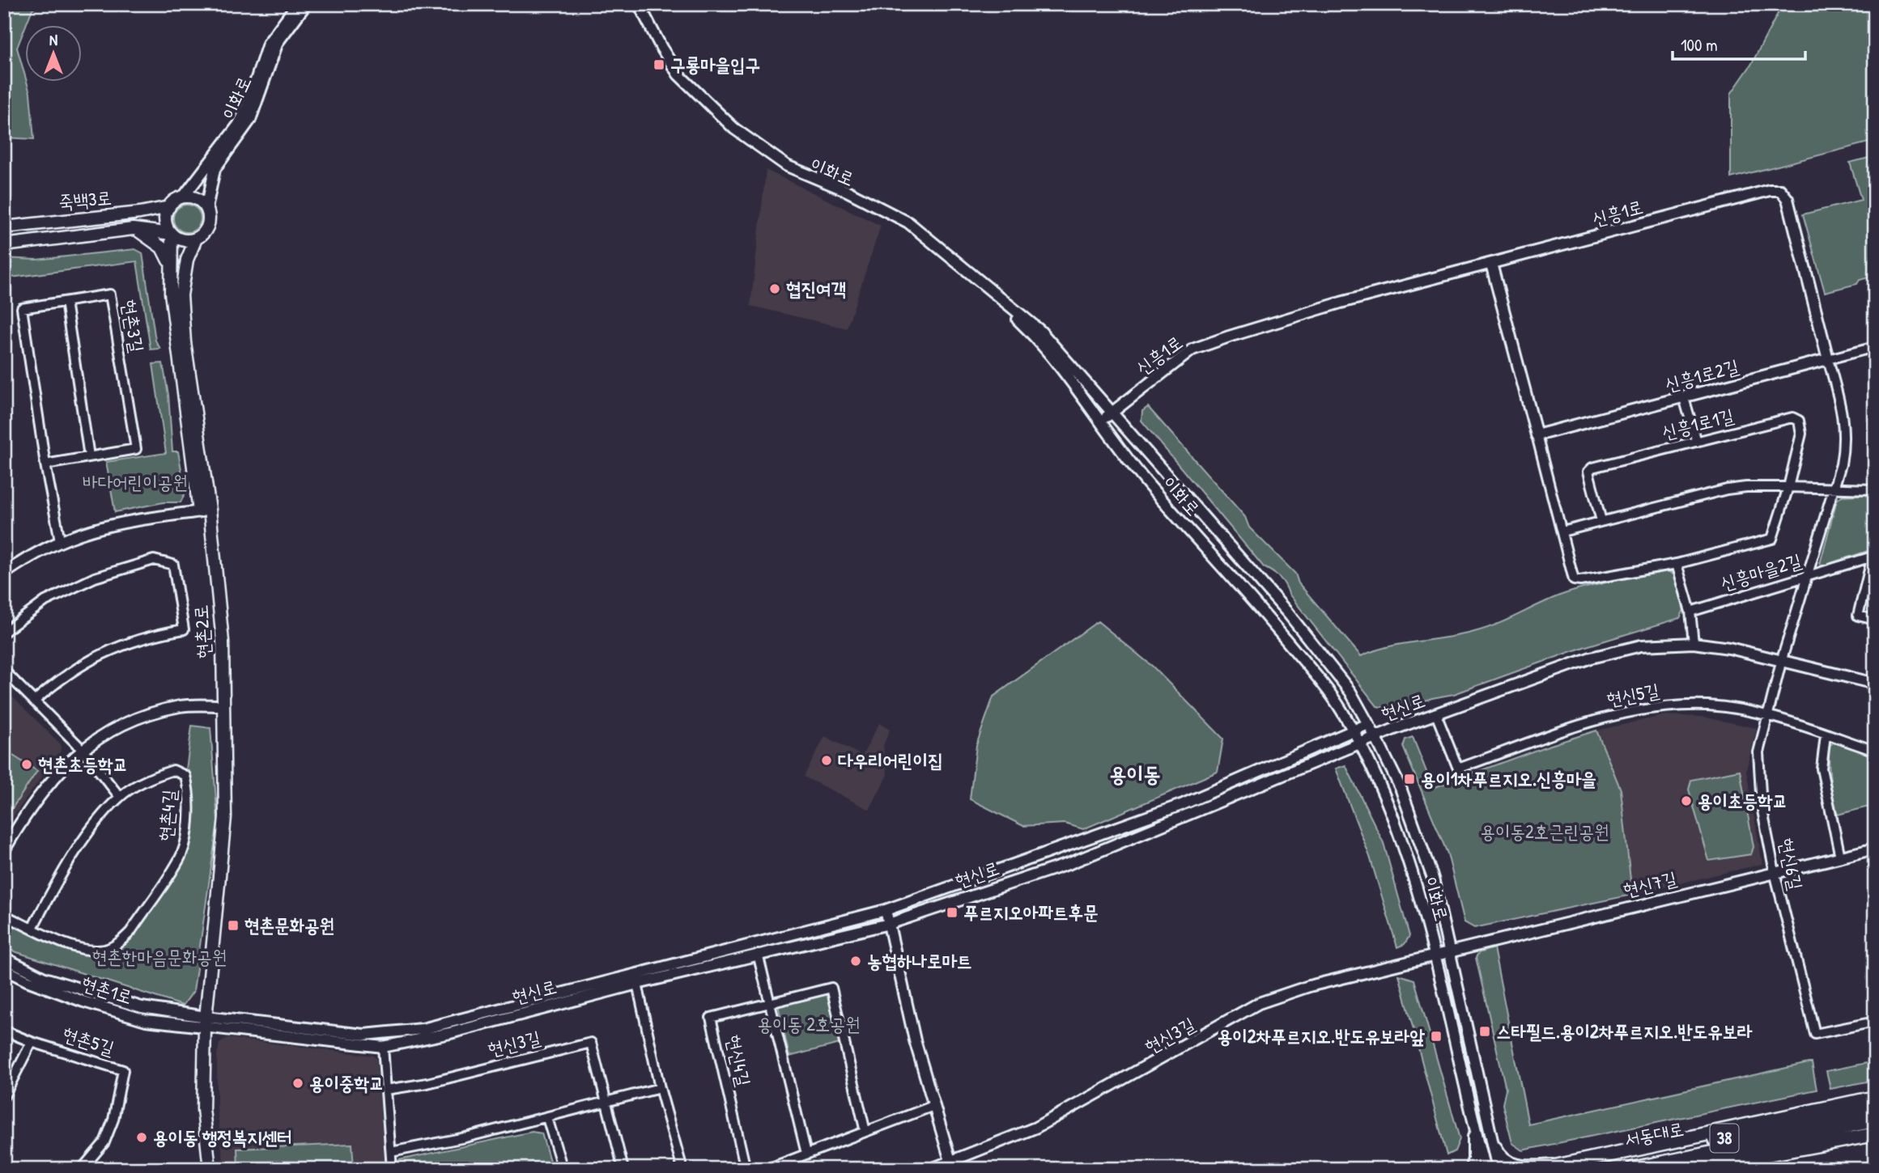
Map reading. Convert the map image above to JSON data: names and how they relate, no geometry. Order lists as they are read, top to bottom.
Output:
{
  "streets": {
    "main road": [
      "죽백3로",
      "현촌2로",
      "서동대로",
      "38"
    ],
    "street": [
      "이화로",
      "신흥1로",
      "현촌3길",
      "신흥1로2길",
      "신흥1로1길",
      "신흥마을2길",
      "현신5길",
      "현신로",
      "현촌4길",
      "현신6길",
      "현신7길",
      "현촌1로",
      "현신3길",
      "현촌5길",
      "현신4길"
    ]
  },
  "crossings": [
    ["이화로", "죽백3로"],
    ["이화로", "신흥1로"],
    ["이화로", "현촌2로"],
    ["이화로", "현신로"],
    ["이화로", "현신7길"],
    ["이화로", "현신3길"],
    ["죽백3로", "현촌2로"],
    ["신흥1로", "신흥1로2길"],
    ["신흥1로", "신흥1로1길"],
    ["신흥1로", "신흥마을2길"],
    ["신흥1로", "현신6길"],
    ["신흥1로2길", "신흥1로1길"],
    ["신흥마을2길", "현신6길"],
    ["현촌2로", "현신로"],
    ["현촌2로", "현촌1로"],
    ["현신5길", "현신로"],
    ["현신5길", "현신6길"],
    ["현신로", "현신6길"],
    ["현신로", "현촌1로"],
    ["현신6길", "현신7길"],
    ["현신7길", "현신3길"]
  ],
  "districts": ["용이동"],
  "parks": [
    "바다어린이공원",
    "용이동2호근린공원",
    "현촌한마음문화공원",
    "용이동 2호공원"
  ],
  "places": {
    "transit": [
      "구룡마을입구",
      "용이1차푸르지오.신흥마을",
      "푸르지오아파트후문",
      "현촌문화공원",
      "스타필드.용이2차푸르지오.반도유보라",
      "용이2차푸르지오.반도유보라앞"
    ],
    "other": [
      "협진여객",
      "다우리어린이집",
      "현촌초등학교",
      "용이초등학교",
      "농협하나로마트",
      "용이중학교",
      "용이동 행정복지센터"
    ]
  },
  "scale_bar": "100 m",
  "north": "top"
}
